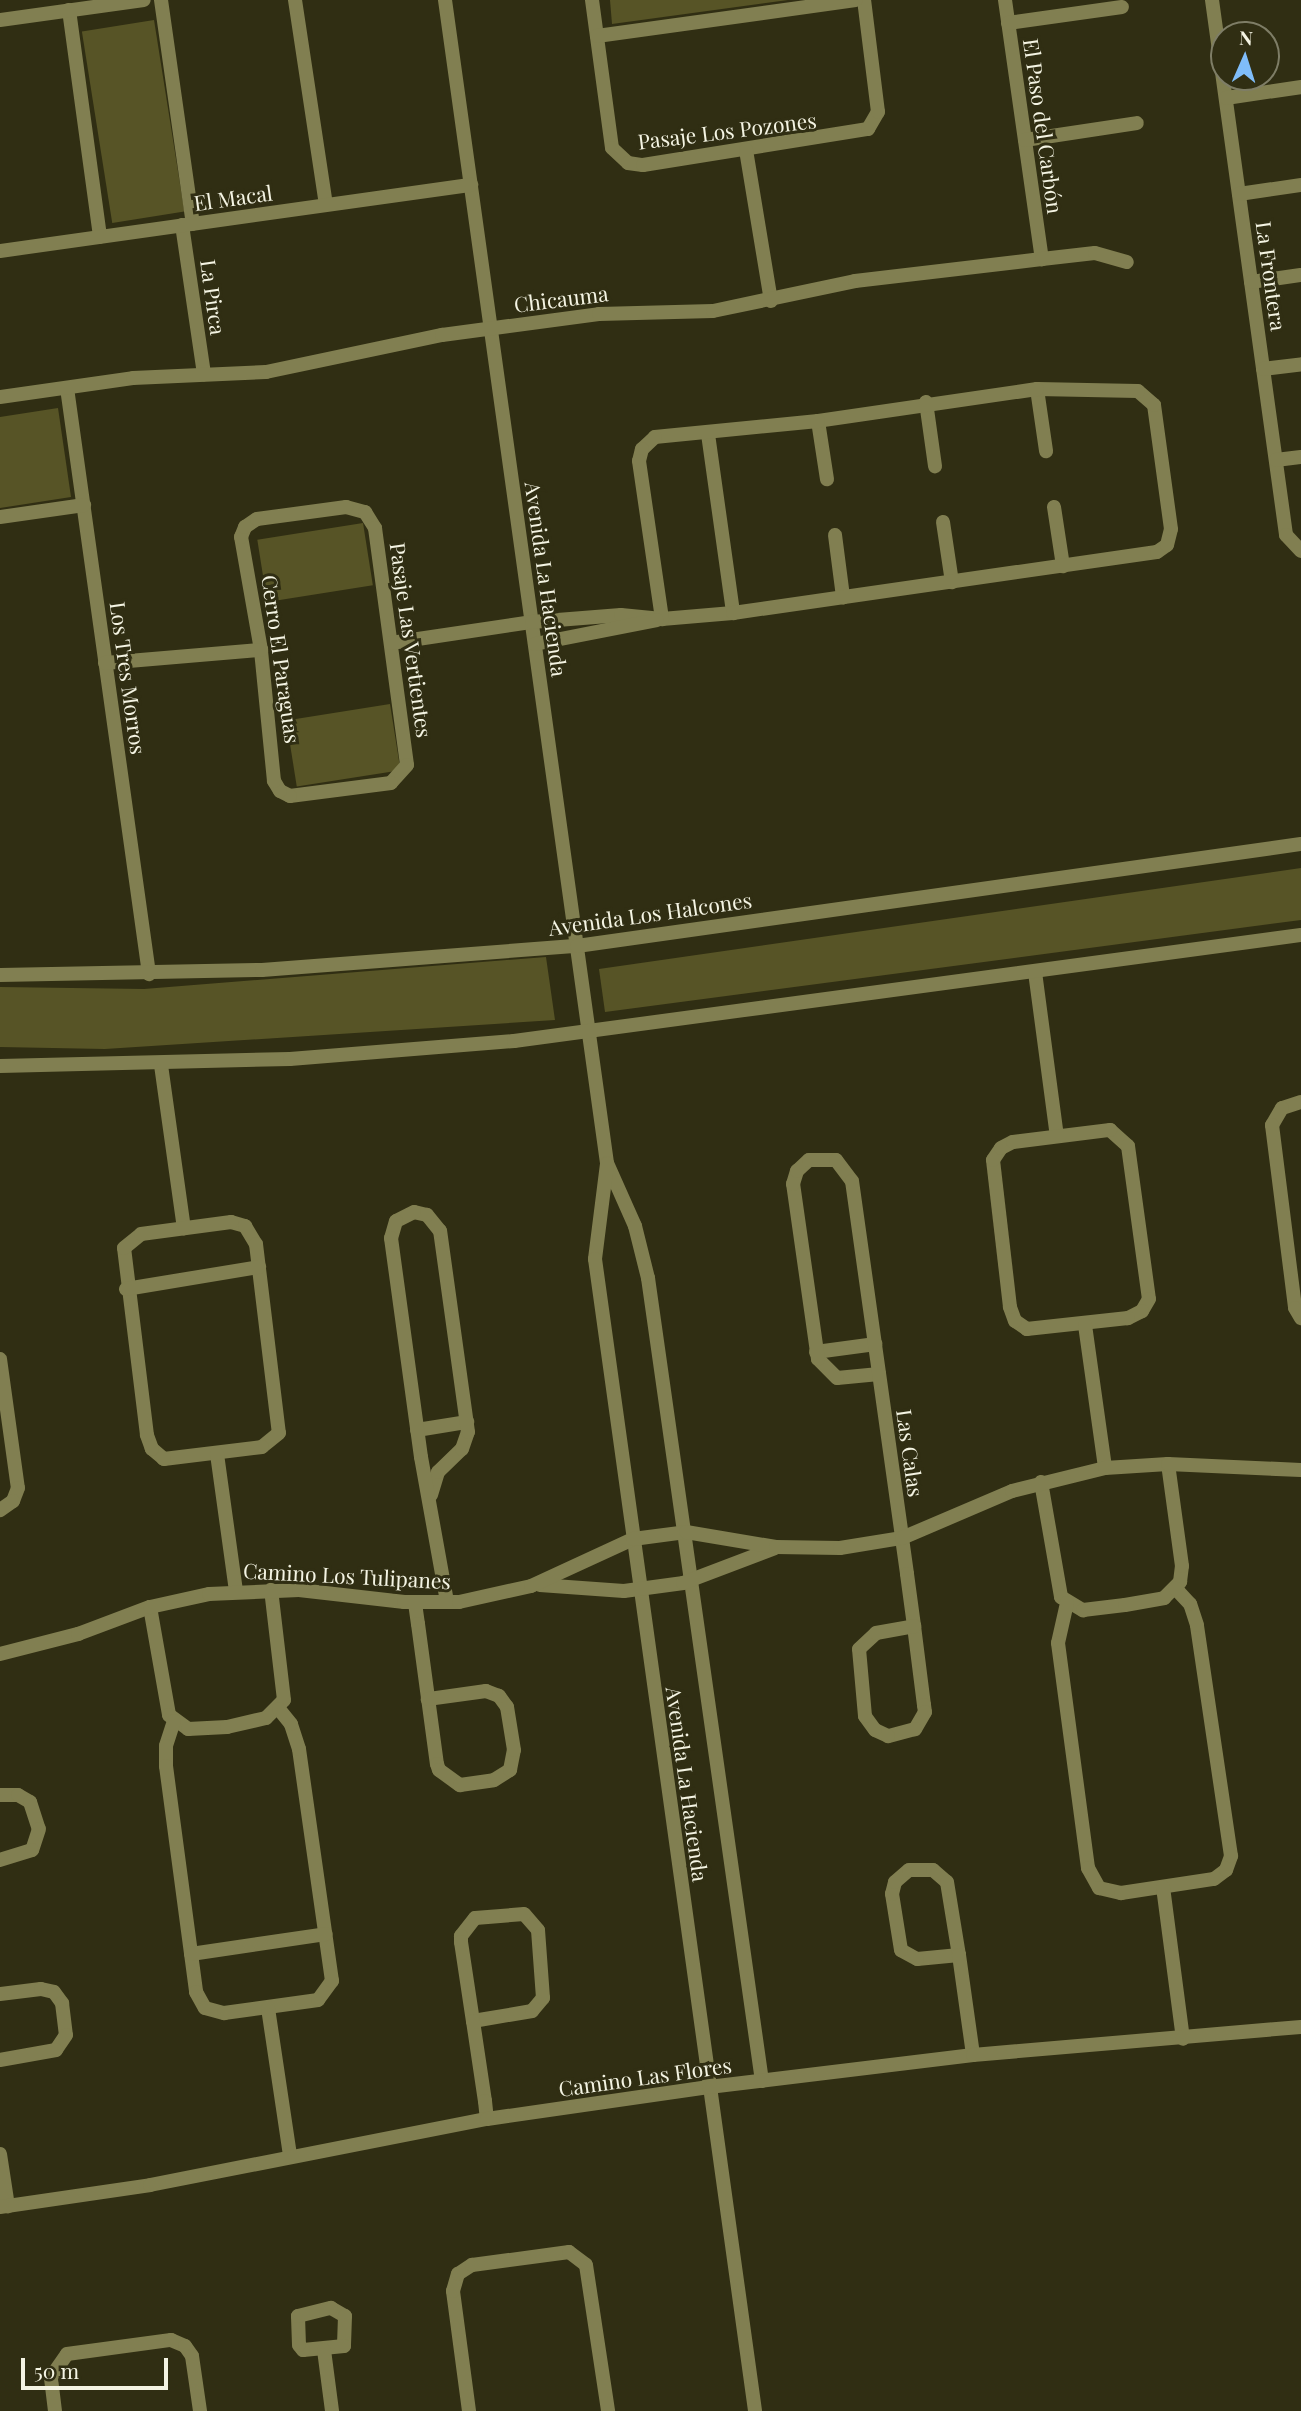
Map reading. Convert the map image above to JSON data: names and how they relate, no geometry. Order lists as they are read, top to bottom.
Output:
{
  "streets": {
    "street": [
      "El Paso del Carbón",
      "Pasaje Los Pozones",
      "El Macal",
      "La Frontera",
      "La Pirca",
      "Chicauma",
      "Avenida La Hacienda",
      "Pasaje Las Vertientes",
      "Cerro El Paraguas",
      "Los Tres Morros",
      "Avenida Los Halcones",
      "Las Calas",
      "Camino Los Tulipanes",
      "Camino Las Flores"
    ]
  },
  "crossings": [
    ["El Paso del Carbón", "Chicauma"],
    ["El Macal", "La Pirca"],
    ["El Macal", "Avenida La Hacienda"],
    ["La Pirca", "Chicauma"],
    ["Chicauma", "Avenida La Hacienda"],
    ["Chicauma", "Los Tres Morros"],
    ["Avenida La Hacienda", "Avenida Los Halcones"],
    ["Avenida La Hacienda", "Camino Los Tulipanes"],
    ["Avenida La Hacienda", "Camino Las Flores"],
    ["Pasaje Las Vertientes", "Cerro El Paraguas"],
    ["Los Tres Morros", "Avenida Los Halcones"],
    ["Las Calas", "Camino Los Tulipanes"]
  ],
  "scale_bar": "50 m",
  "north": "top"
}
